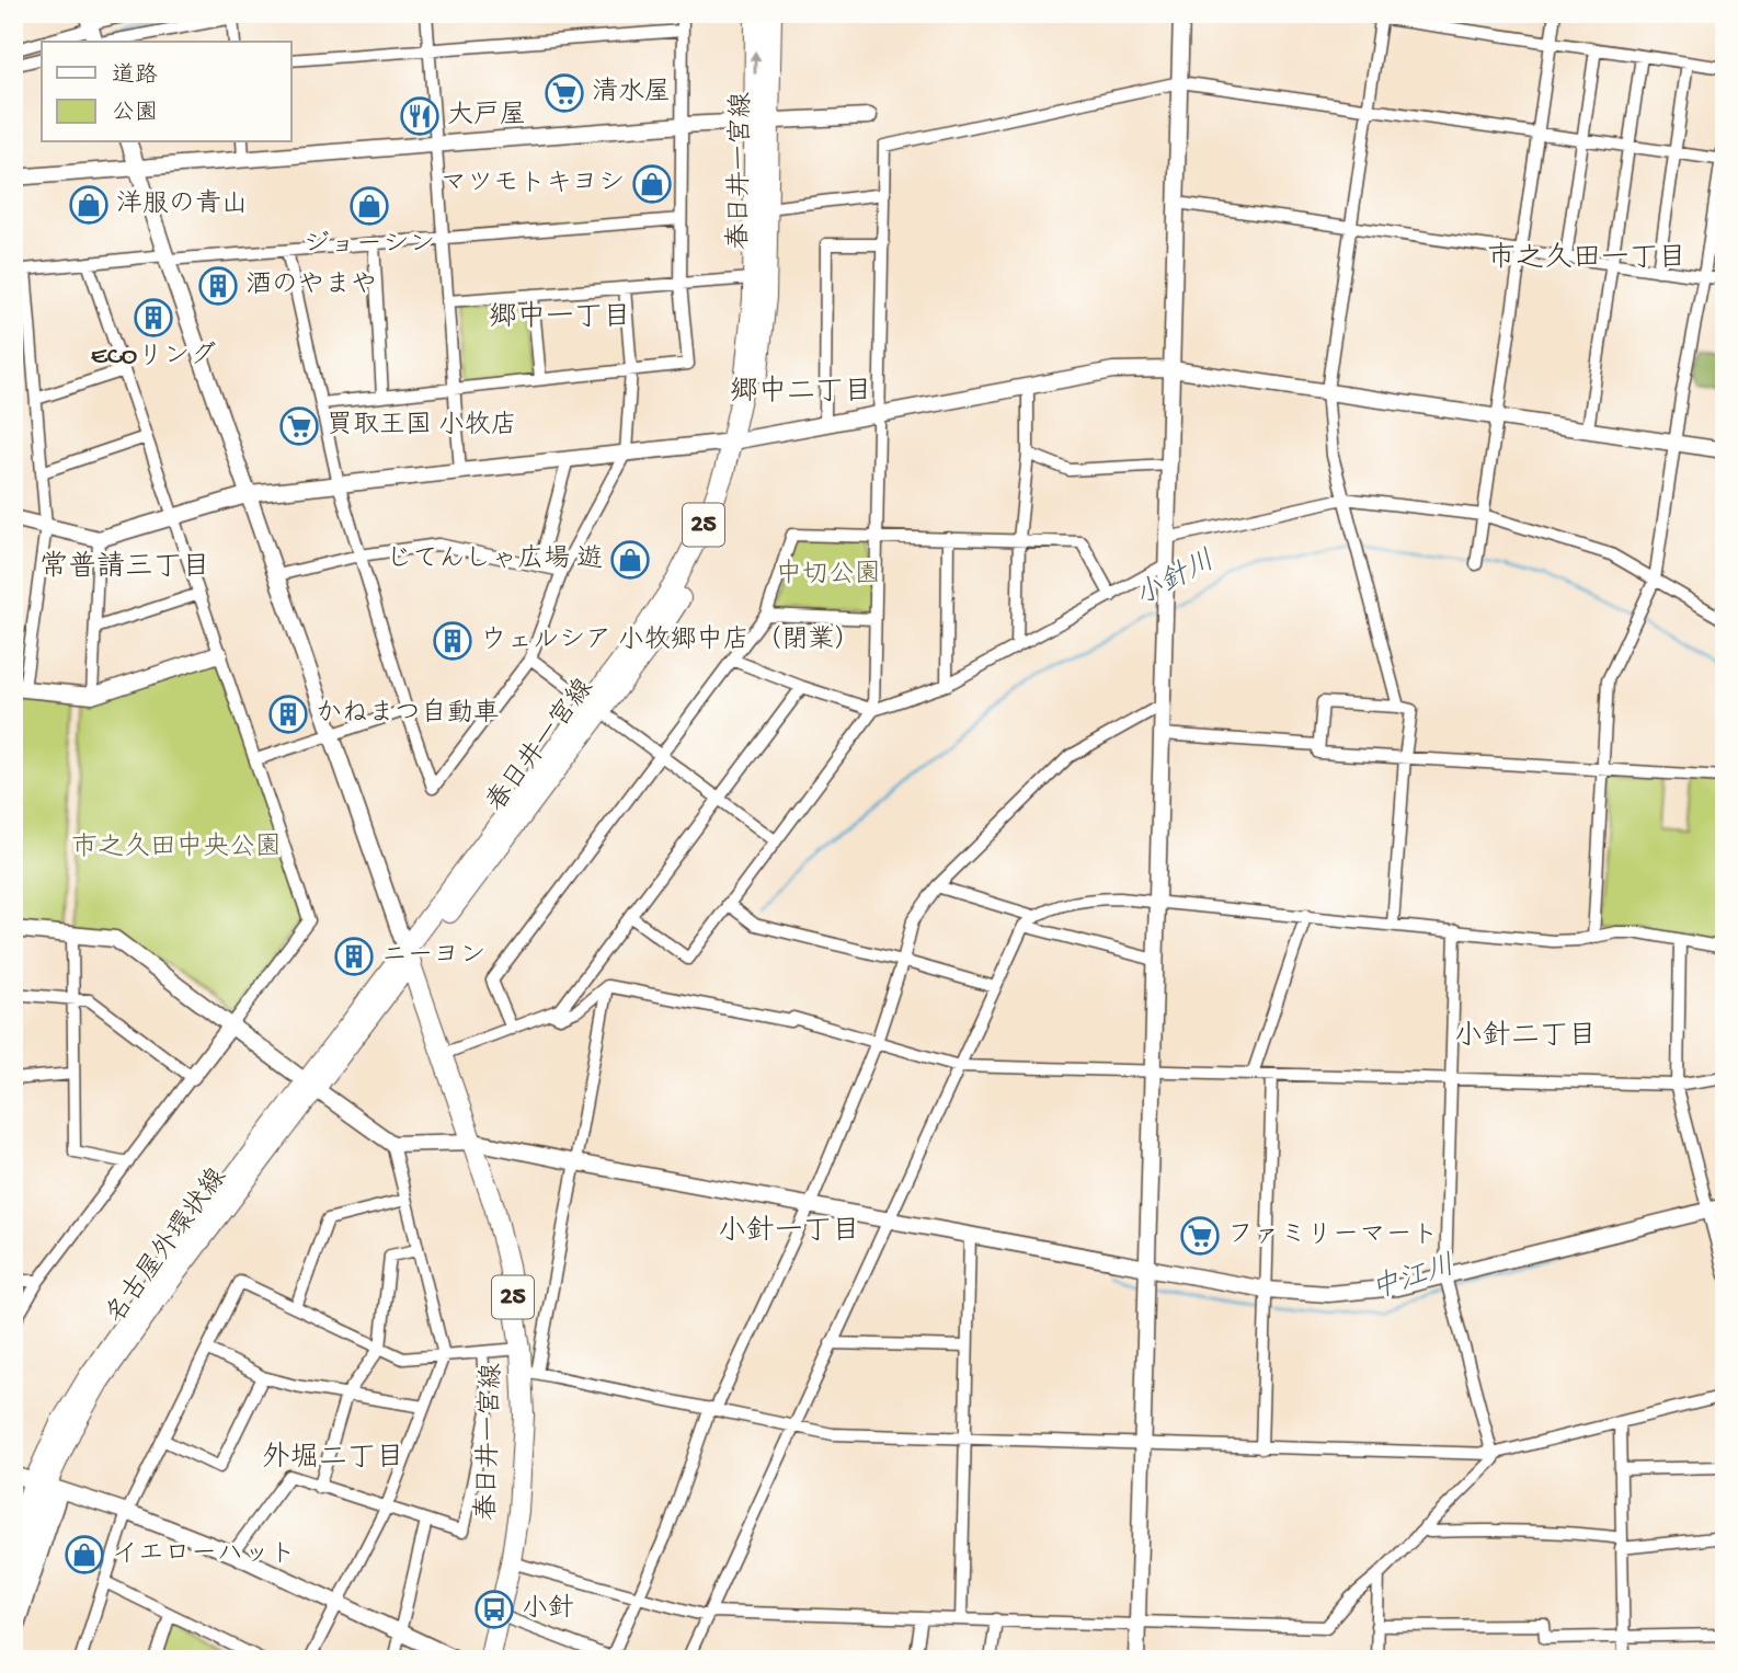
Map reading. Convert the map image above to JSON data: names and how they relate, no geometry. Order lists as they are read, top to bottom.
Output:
{
  "streets": {
    "main road": ["春日井一宮線", "25", "名古屋外環状線"]
  },
  "crossings": [
    ["春日井一宮線", "名古屋外環状線"]
  ],
  "districts": [
    "市之久田一丁目",
    "郷中一丁目",
    "郷中二丁目",
    "常普請三丁目",
    "小針二丁目",
    "小針一丁目",
    "外堀二丁目"
  ],
  "water": ["小針川", "中江川"],
  "parks": ["中切公園", "市之久田中央公園"],
  "places": {
    "supermarket": ["清水屋", "買取王国 小牧店", "ファミリーマート"],
    "restaurant": ["大戸屋"],
    "shop": [
      "マツモトキヨシ",
      "洋服の青山",
      "ジョーシン",
      "じてんしゃ広場 遊",
      "イエローハット"
    ],
    "building": [
      "酒のやまや",
      "ECOリング",
      "ウェルシア 小牧郷中店 （閉業）",
      "かねまつ自動車",
      "ニーヨン"
    ],
    "bus stop": ["小針"]
  },
  "legend": ["道路", "公園"]
}
